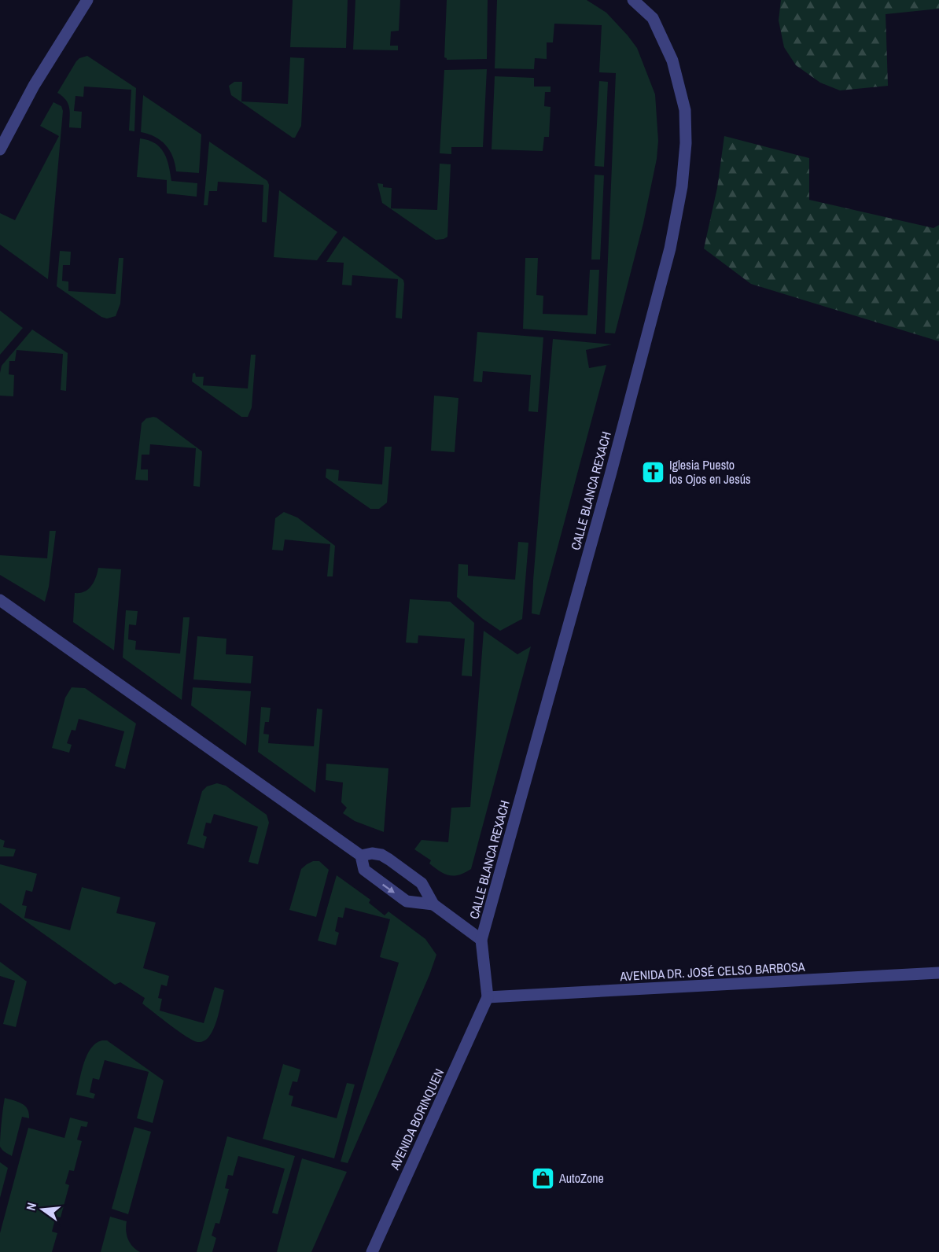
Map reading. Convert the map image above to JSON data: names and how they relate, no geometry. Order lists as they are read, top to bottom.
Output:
{
  "streets": {
    "street": ["CALLE BLANCA REXACH", "AVENIDA DR. JOSÉ CELSO BARBOSA", "AVENIDA BORINQUEN"]
  },
  "crossings": [
    ["CALLE BLANCA REXACH", "AVENIDA DR. JOSÉ CELSO BARBOSA"],
    ["CALLE BLANCA REXACH", "AVENIDA BORINQUEN"],
    ["AVENIDA DR. JOSÉ CELSO BARBOSA", "AVENIDA BORINQUEN"]
  ],
  "places": {
    "church": ["Iglesia Puesto los Ojos en Jesús"],
    "shop": ["AutoZone"]
  },
  "north": "left"
}
